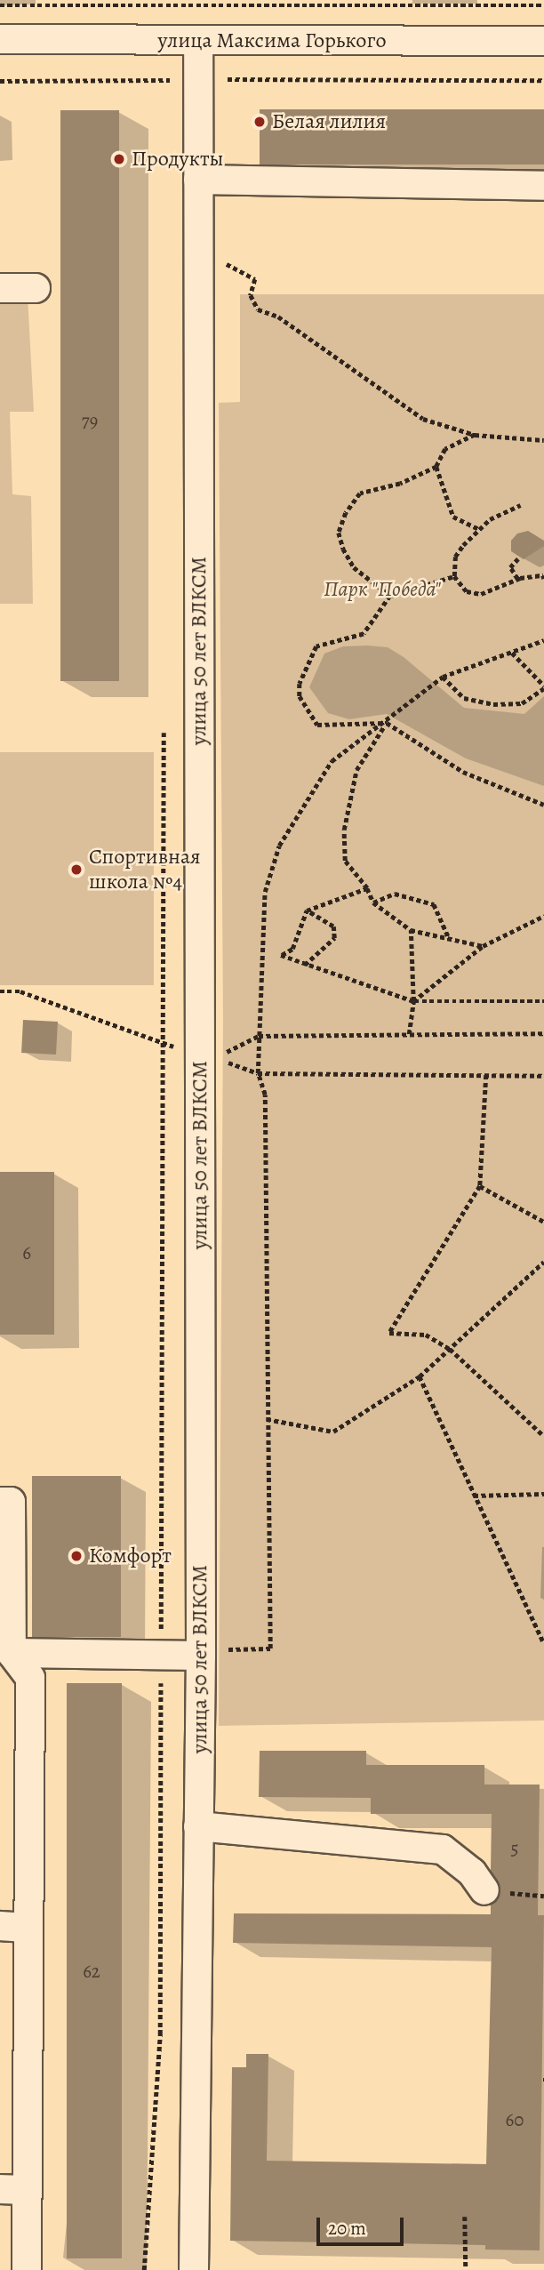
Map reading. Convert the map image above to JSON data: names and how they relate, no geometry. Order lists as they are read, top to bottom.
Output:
{
  "streets": {
    "street": ["улица Максима Горького", "улица 50 лет ВЛКСМ"]
  },
  "crossings": [
    ["улица Максима Горького", "улица 50 лет ВЛКСМ"]
  ],
  "parks": ["Парк \"Победа\""],
  "places": [
    "Белая лилия",
    "Продукты",
    "Спортивная школа №4",
    "Комфорт"
  ],
  "house_numbers": [
    "79",
    "6",
    "5",
    "62",
    "60"
  ],
  "scale_bar": "20 m"
}
